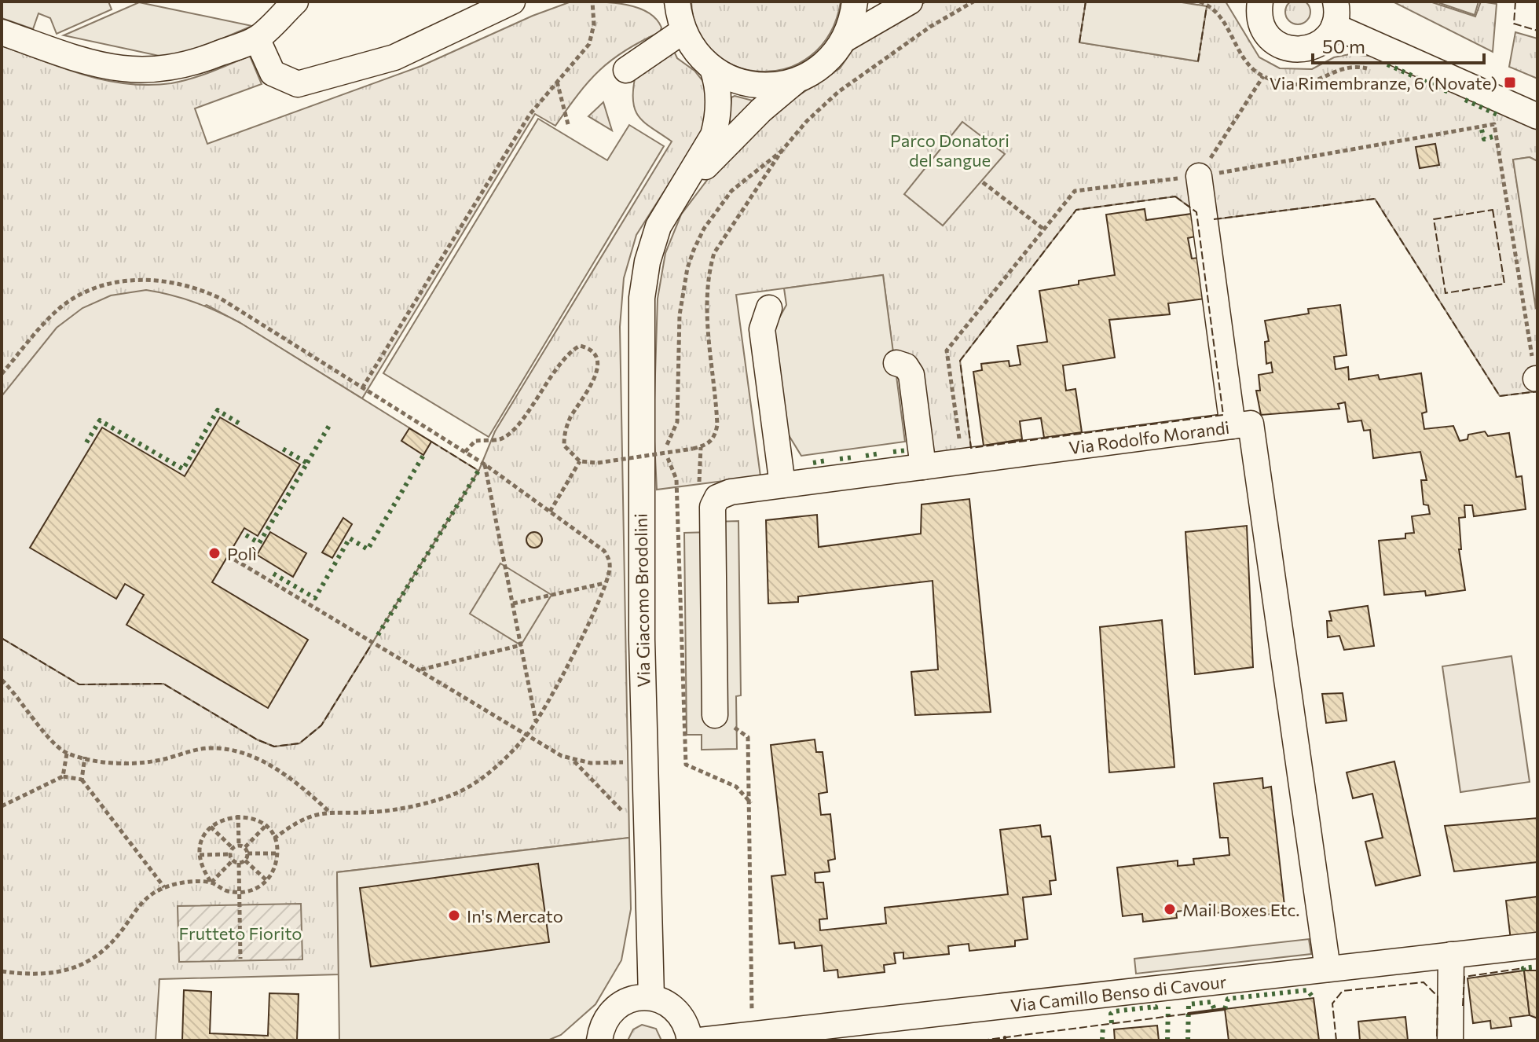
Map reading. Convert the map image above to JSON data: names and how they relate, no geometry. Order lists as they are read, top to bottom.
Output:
{
  "streets": {
    "street": ["Via Rodolfo Morandi", "Via Giacomo Brodolini", "Via Camillo Benso di Cavour"]
  },
  "crossings": [
    ["Via Rodolfo Morandi", "Via Camillo Benso di Cavour"]
  ],
  "parks": ["Parco Donatori del sangue", "Frutteto Fiorito"],
  "places": {
    "transit": ["Via Rimembranze, 6 (Novate)"],
    "other": ["Polì", "Mail Boxes Etc.", "In's Mercato"]
  },
  "scale_bar": "50 m"
}
